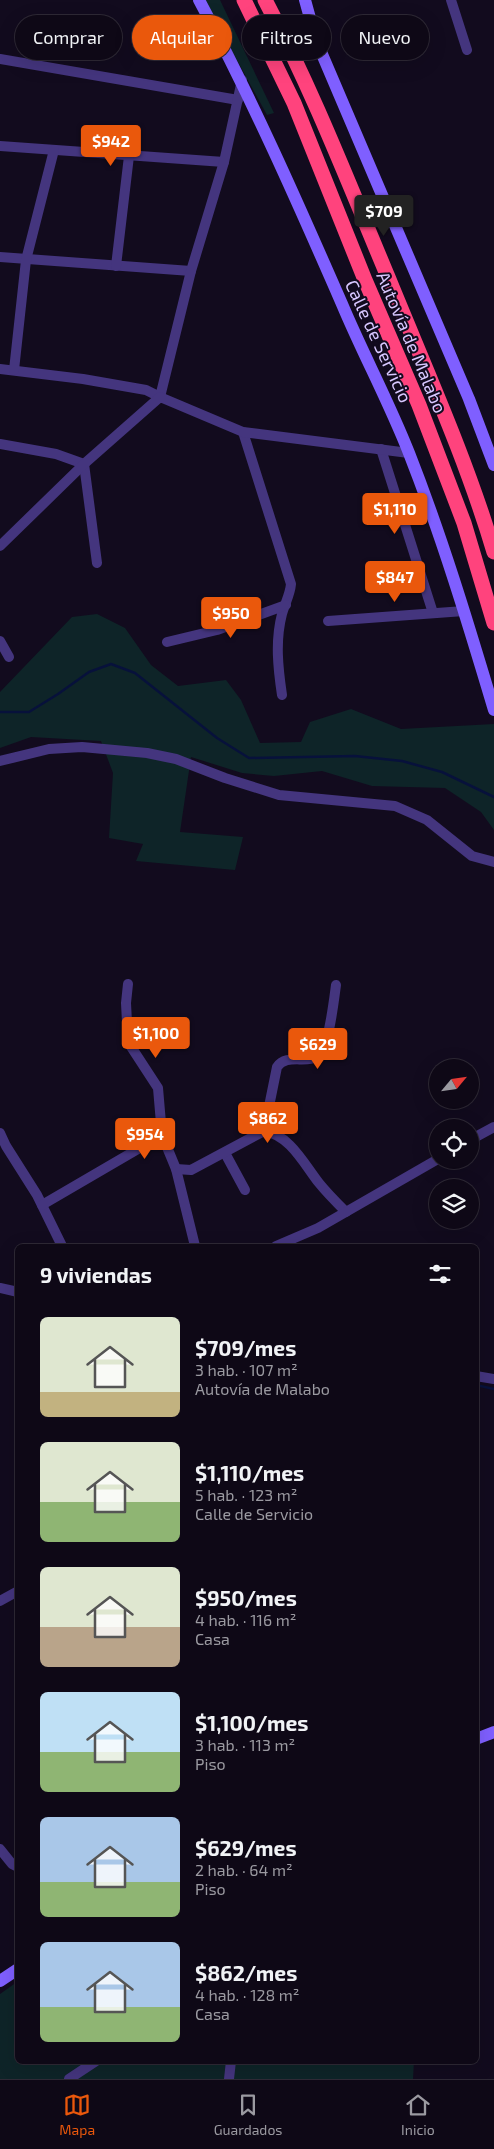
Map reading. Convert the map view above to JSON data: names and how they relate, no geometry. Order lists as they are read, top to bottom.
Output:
{
  "streets": {
    "highway": ["Autovía de Malabo"],
    "street": ["Calle de Servicio"]
  },
  "north": "top right",
  "page": {
    "chip": [
      "Comprar",
      "Alquilar",
      "Filtros",
      "Nuevo"
    ],
    "price": [
      "$942",
      "$709",
      "$1,110",
      "$847",
      "$950",
      "$1,100",
      "$629",
      "$862",
      "$954"
    ],
    "heading": "9 viviendas",
    "list": [
      {
        "name": "$709/mes",
        "note": "3 hab. · 107 m² · Autovía de Malabo"
      },
      {
        "name": "$1,110/mes",
        "note": "5 hab. · 123 m² · Calle de Servicio"
      },
      {
        "name": "$950/mes",
        "note": "4 hab. · 116 m² · Casa"
      },
      {
        "name": "$1,100/mes",
        "note": "3 hab. · 113 m² · Piso"
      },
      {
        "name": "$629/mes",
        "note": "2 hab. · 64 m² · Piso"
      },
      {
        "name": "$862/mes",
        "note": "4 hab. · 128 m² · Casa"
      }
    ],
    "tabs": ["Mapa", "Guardados", "Inicio"]
  }
}
